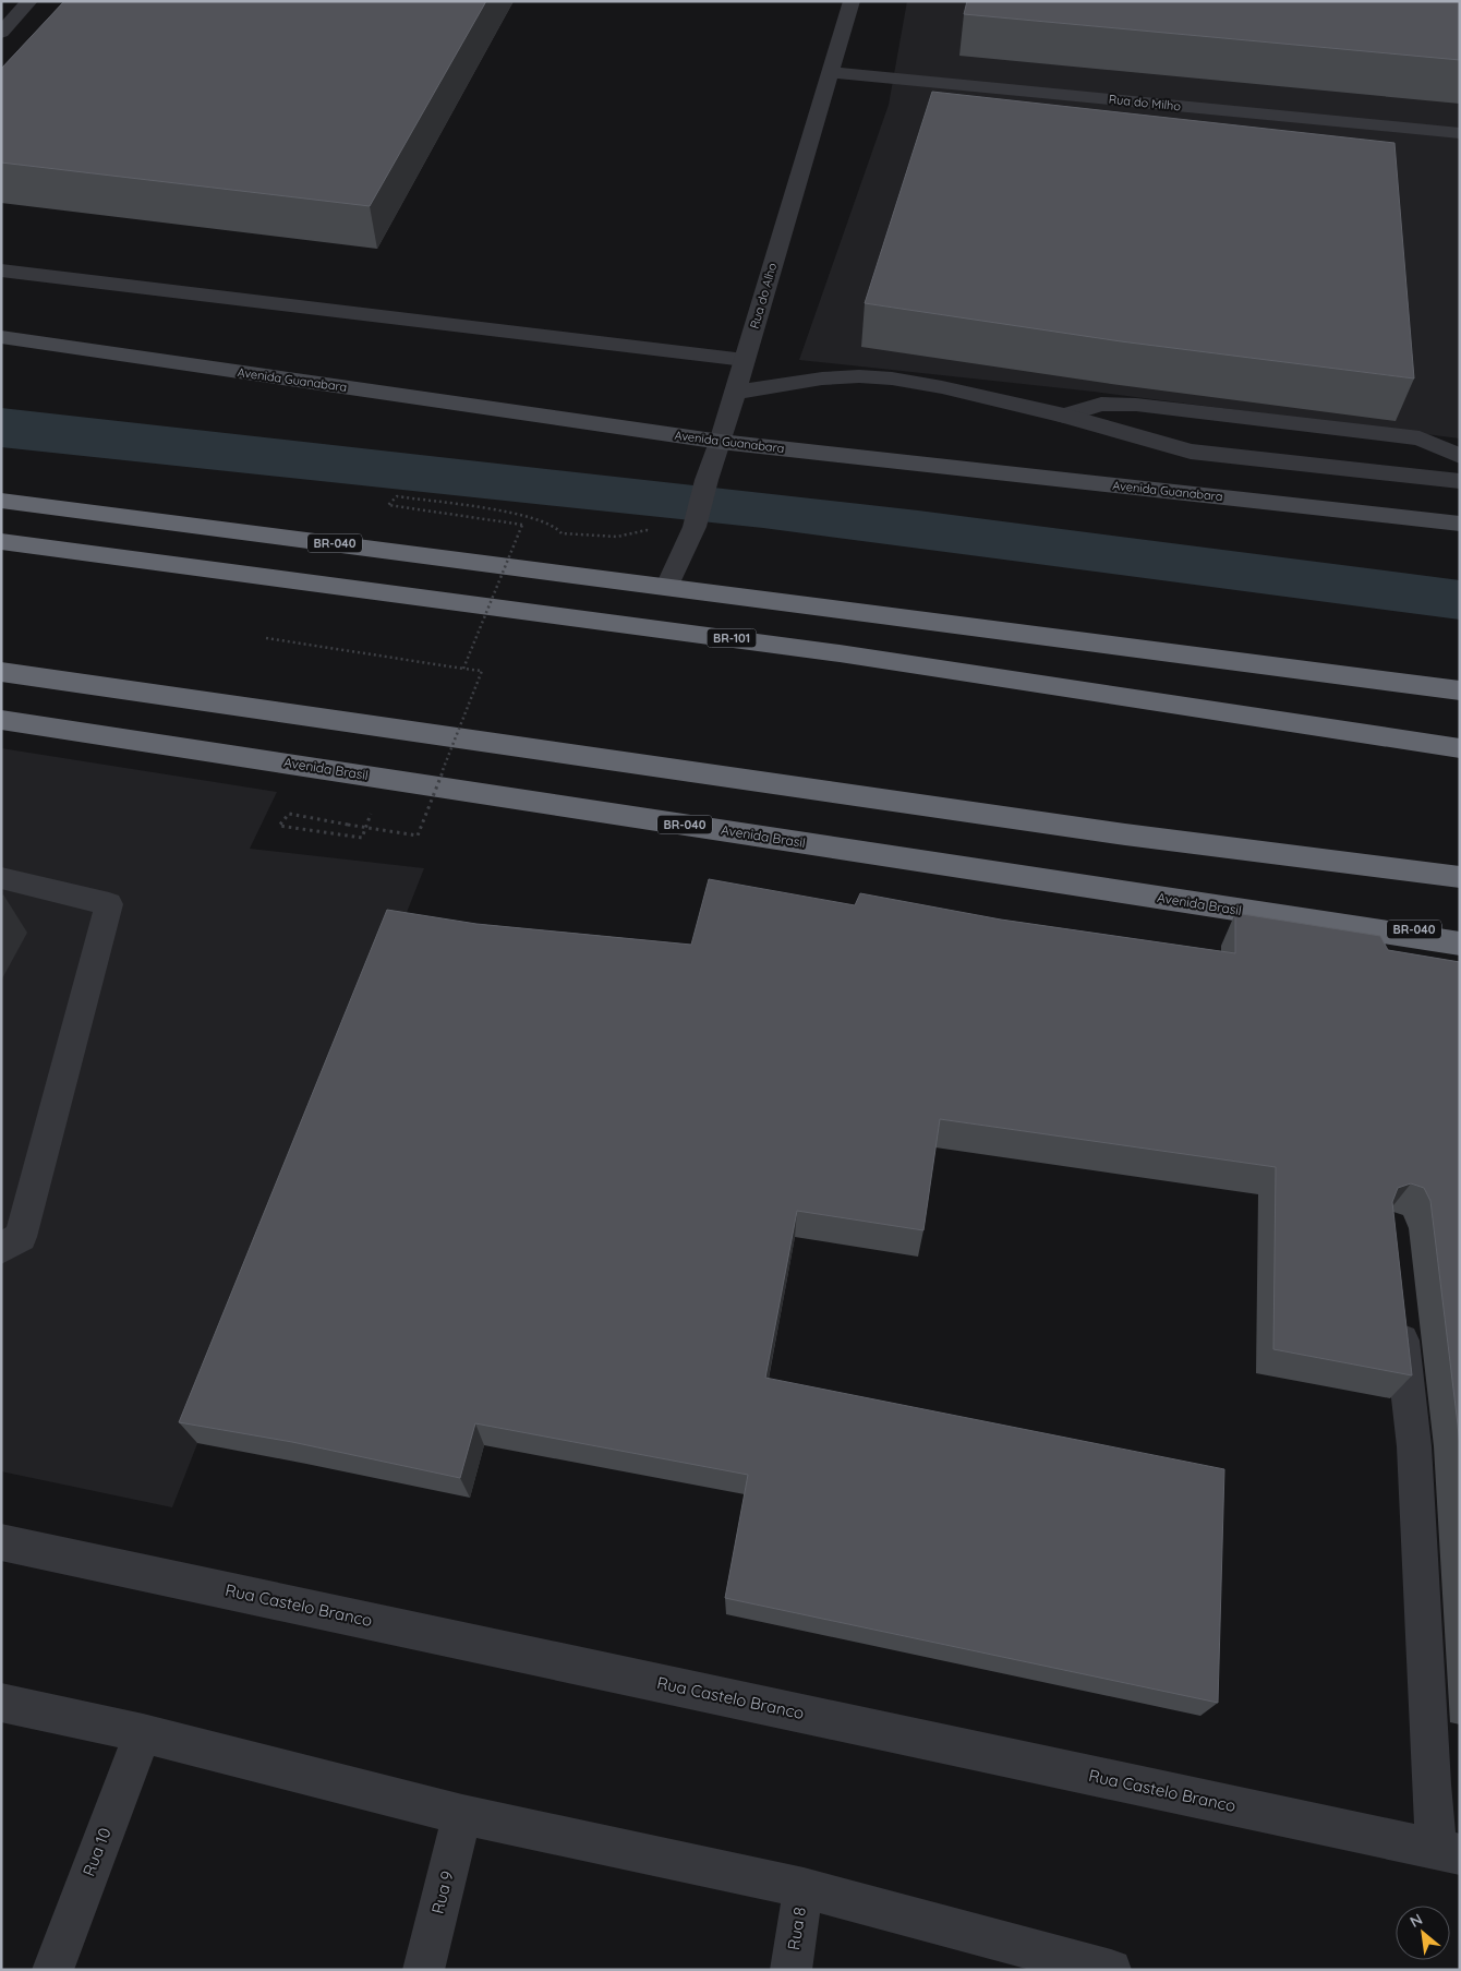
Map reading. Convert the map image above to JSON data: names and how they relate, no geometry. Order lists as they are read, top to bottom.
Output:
{
  "streets": {
    "highway": ["BR-040", "BR-101", "Avenida Brasil"],
    "street": [
      "Rua do Milho",
      "Rua do Alho",
      "Avenida Guanabara",
      "Rua Castelo Branco",
      "Rua 10",
      "Rua 9",
      "Rua 8"
    ]
  },
  "crossings": [
    ["Rua do Milho", "Rua do Alho"],
    ["Rua do Alho", "Avenida Guanabara"],
    ["Rua do Alho", "BR-040"],
    ["BR-040", "Avenida Brasil"]
  ],
  "north": "top left"
}
